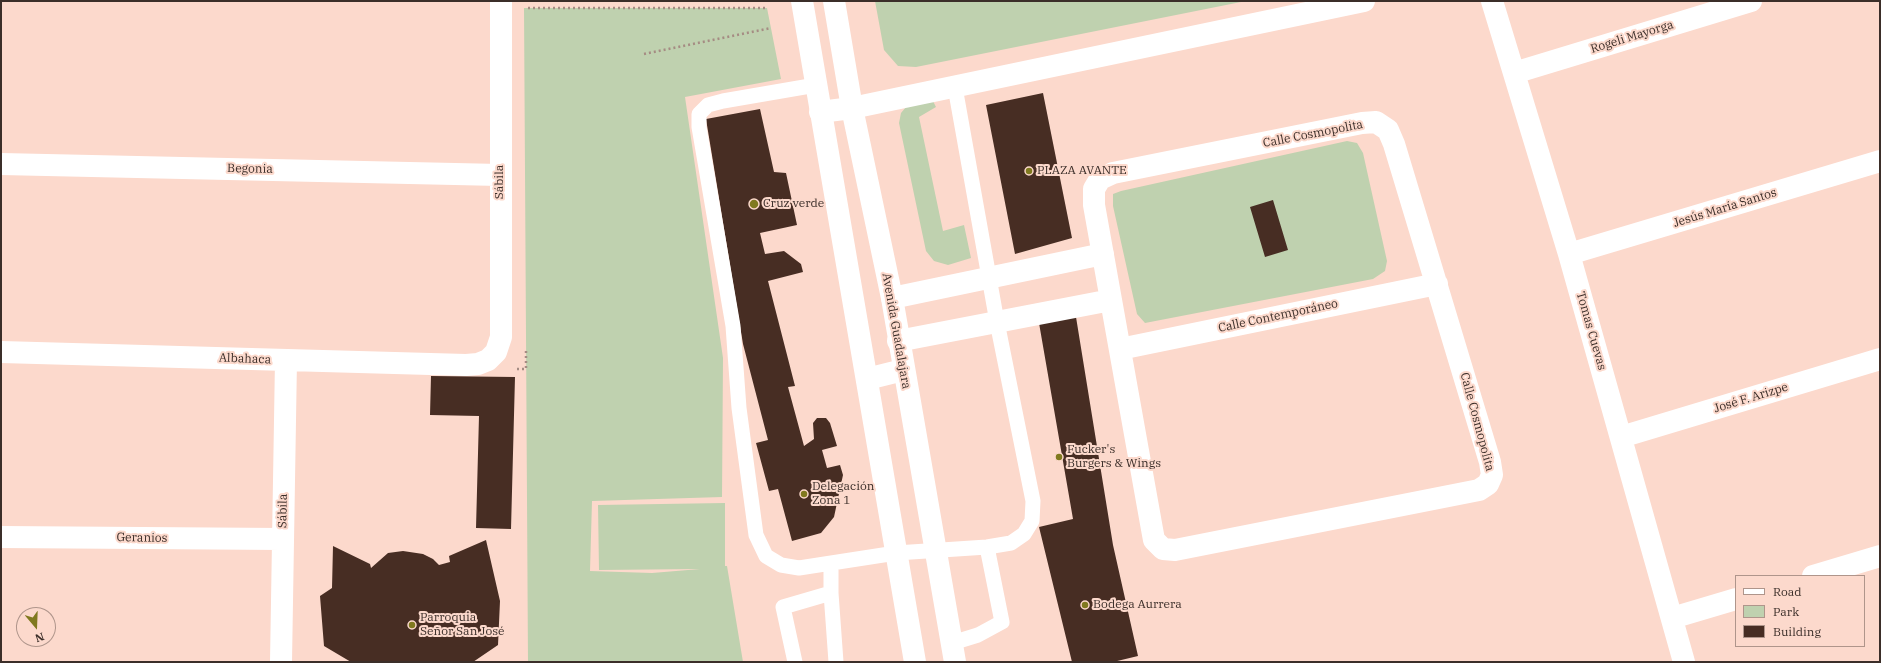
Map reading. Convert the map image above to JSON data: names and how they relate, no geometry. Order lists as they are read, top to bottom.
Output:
{
  "streets": {
    "street": [
      "Rogeli Mayorga",
      "Calle Cosmopolita",
      "Begonia",
      "Sábila",
      "Jesús María Santos",
      "Calle Contemporáneo",
      "Avenida Guadalajara",
      "Tomas Cuevas",
      "Albahaca",
      "José F. Arizpe",
      "Geranios"
    ]
  },
  "crossings": [
    ["Rogeli Mayorga", "Tomas Cuevas"],
    ["Calle Cosmopolita", "Calle Contemporáneo"],
    ["Begonia", "Sábila"],
    ["Sábila", "Albahaca"],
    ["Sábila", "Geranios"],
    ["Jesús María Santos", "Tomas Cuevas"],
    ["Tomas Cuevas", "José F. Arizpe"]
  ],
  "places": [
    "PLAZA AVANTE",
    "Cruz verde",
    "Fucker's Burgers & Wings",
    "Delegación Zona 1",
    "Bodega Aurrera",
    "Parroquia Señor San José"
  ],
  "legend": ["Road", "Park", "Building"],
  "north": "bottom"
}
